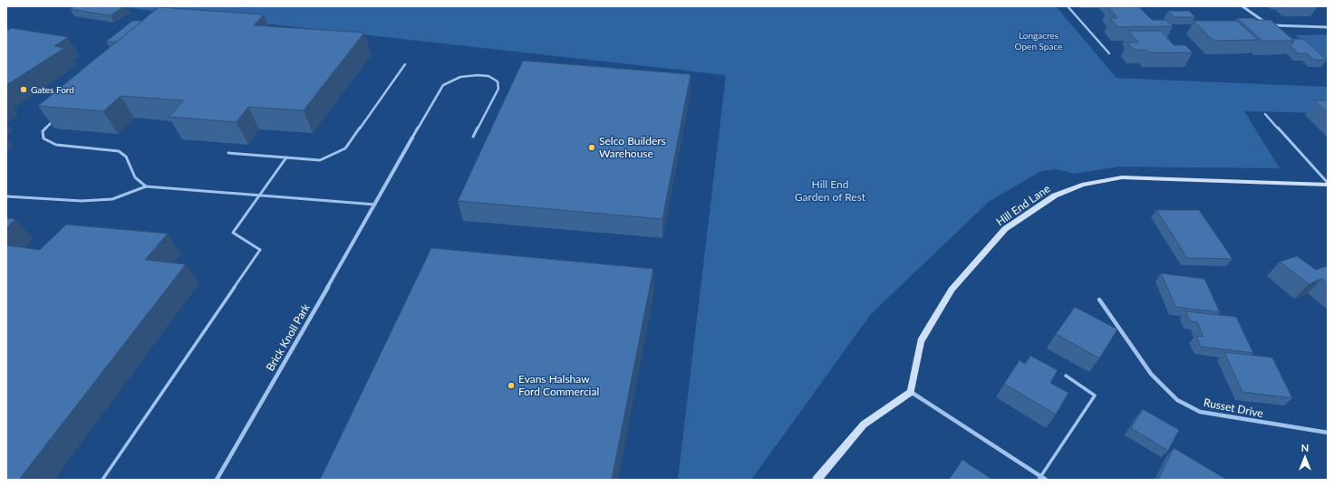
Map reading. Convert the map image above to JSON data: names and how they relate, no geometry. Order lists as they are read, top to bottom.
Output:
{
  "streets": {
    "street": ["Hill End Lane", "Brick Knoll Park", "Russet Drive"]
  },
  "parks": ["Longacres Open Space", "Hill End Garden of Rest"],
  "places": ["Gates Ford", "Selco Builders Warehouse", "Evans Halshaw Ford Commercial"],
  "north": "top"
}
